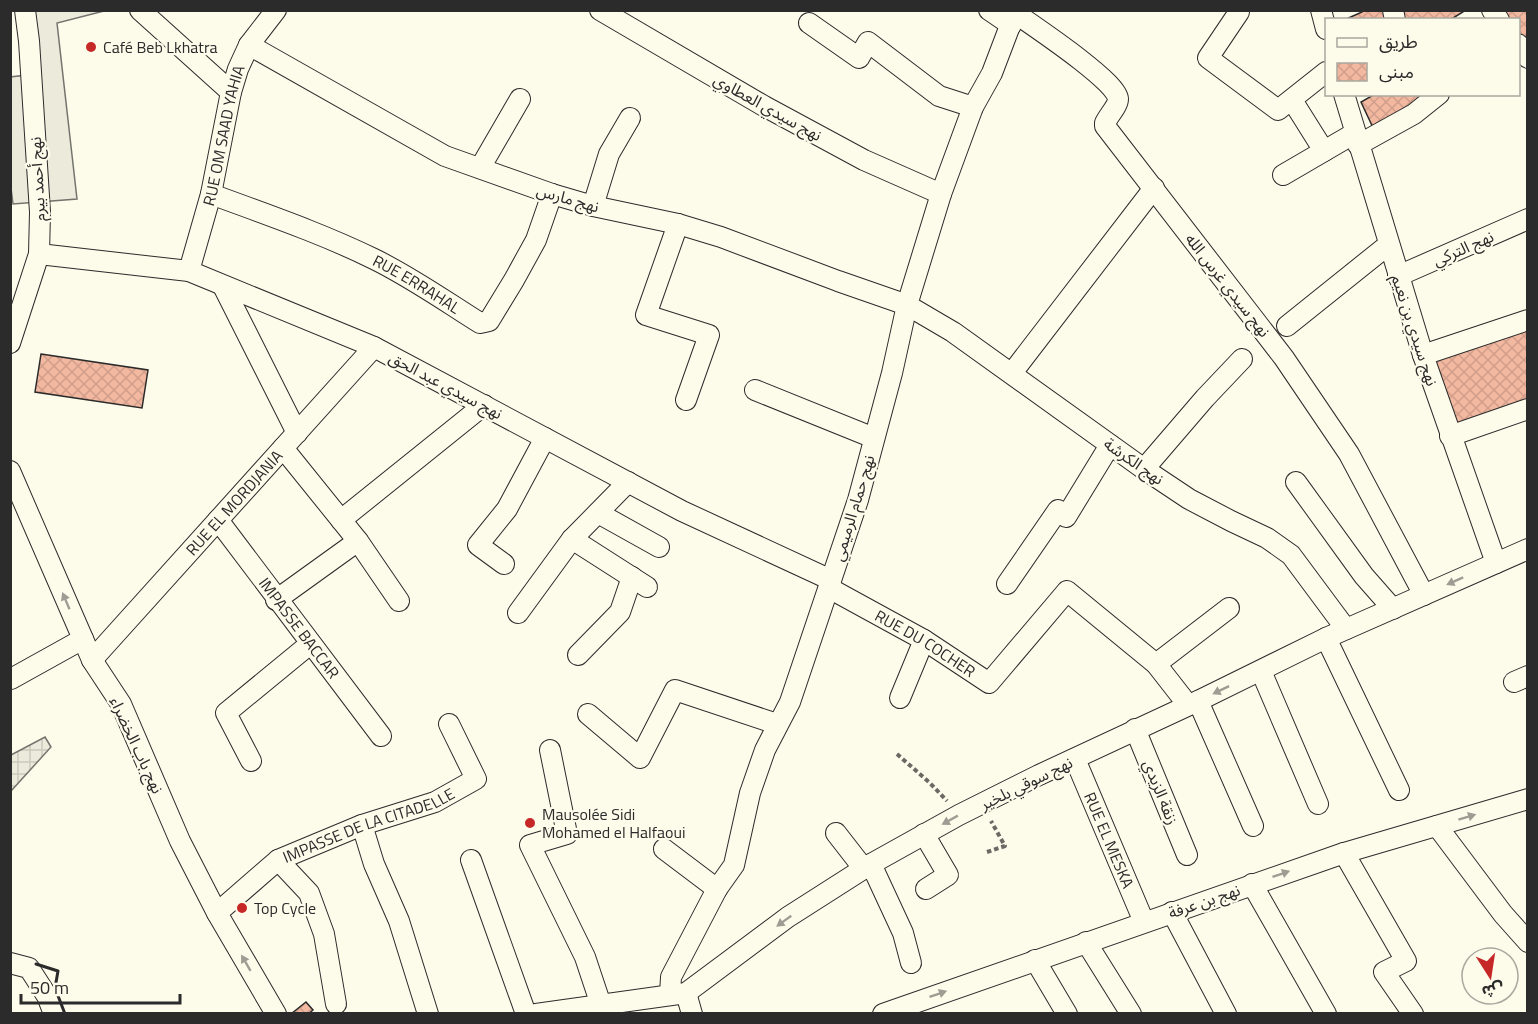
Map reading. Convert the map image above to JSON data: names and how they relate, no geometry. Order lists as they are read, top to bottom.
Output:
{
  "streets": {
    "street": [
      "نهج سيدي العطاوي",
      "RUE OM SAAD YAHIA",
      "نهج أحمد بيرم",
      "نهج مارس",
      "نهج التركي",
      "RUE ERRAHAL",
      "نهج سيدي غرس الله",
      "نهج سيدي بن نعيم",
      "نهج سيدي عبد الحق",
      "نهج الكرشة",
      "RUE EL MORDJANIA",
      "نهج حمام الرميمي",
      "IMPASSE BACCAR",
      "RUE DU COCHER",
      "نهج باب الخضراء",
      "نهج سوقي بلخير",
      "زنقة الزيدي",
      "IMPASSE DE LA CITADELLE",
      "RUE EL MESKA",
      "نهج بن عرفة"
    ]
  },
  "crossings": [
    ["نهج سيدي العطاوي", "نهج حمام الرميمي"],
    ["RUE OM SAAD YAHIA", "نهج مارس"],
    ["RUE OM SAAD YAHIA", "RUE ERRAHAL"],
    ["RUE OM SAAD YAHIA", "نهج سيدي عبد الحق"],
    ["نهج أحمد بيرم", "نهج سيدي عبد الحق"],
    ["نهج مارس", "RUE ERRAHAL"],
    ["نهج مارس", "نهج الكرشة"],
    ["نهج مارس", "نهج حمام الرميمي"],
    ["نهج التركي", "نهج سيدي بن نعيم"],
    ["نهج سيدي غرس الله", "نهج حمام الرميمي"],
    ["نهج سيدي غرس الله", "نهج سوقي بلخير"],
    ["نهج سيدي بن نعيم", "نهج سوقي بلخير"],
    ["نهج سيدي عبد الحق", "RUE EL MORDJANIA"],
    ["نهج سيدي عبد الحق", "نهج حمام الرميمي"],
    ["نهج سيدي عبد الحق", "RUE DU COCHER"],
    ["نهج الكرشة", "نهج حمام الرميمي"],
    ["نهج الكرشة", "نهج سوقي بلخير"],
    ["RUE EL MORDJANIA", "IMPASSE BACCAR"],
    ["RUE EL MORDJANIA", "نهج باب الخضراء"],
    ["نهج حمام الرميمي", "RUE DU COCHER"],
    ["نهج حمام الرميمي", "نهج سوقي بلخير"],
    ["RUE DU COCHER", "نهج سوقي بلخير"],
    ["نهج باب الخضراء", "IMPASSE DE LA CITADELLE"],
    ["نهج سوقي بلخير", "زنقة الزيدي"],
    ["نهج سوقي بلخير", "RUE EL MESKA"],
    ["RUE EL MESKA", "نهج بن عرفة"]
  ],
  "one_way": ["نهج سوقي بلخير", "نهج بن عرفة"],
  "places": ["Café Beb Lkhatra", "Mausolée Sidi Mohamed el Halfaoui", "Top Cycle"],
  "legend": ["طريق", "مبنى"],
  "scale_bar": "50 m",
  "north": "bottom"
}
